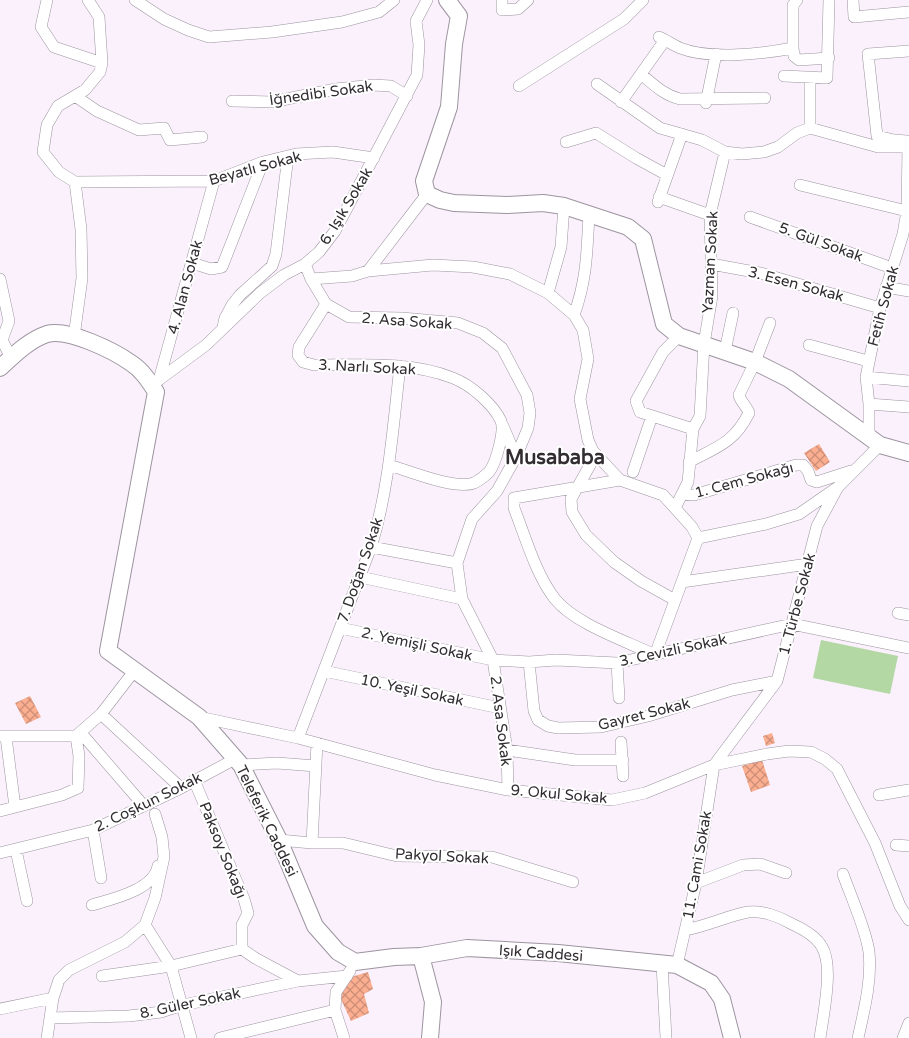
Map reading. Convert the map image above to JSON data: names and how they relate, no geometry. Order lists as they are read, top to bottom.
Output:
{
  "streets": {
    "main road": ["Teleferik Caddesi", "Işık Caddesi"],
    "street": [
      "İğnedibi Sokak",
      "Beyatlı Sokak",
      "6. Işık Sokak",
      "5. Gül Sokak",
      "Yazman Sokak",
      "3. Esen Sokak",
      "4. Alan Sokak",
      "Fetih Sokak",
      "2. Asa Sokak",
      "3. Narlı Sokak",
      "1. Cem Sokağı",
      "7. Doğan Sokak",
      "1. Türbe Sokak",
      "2. Yemişli Sokak",
      "3. Cevizli Sokak",
      "10. Yeşil Sokak",
      "Gayret Sokak",
      "9. Okul Sokak",
      "2. Coşkun Sokak",
      "Paksoy Sokağı",
      "Pakyol Sokak",
      "11. Cami Sokak",
      "8. Güler Sokak"
    ]
  },
  "crossings": [
    ["İğnedibi Sokak", "6. Işık Sokak"],
    ["Beyatlı Sokak", "6. Işık Sokak"],
    ["Beyatlı Sokak", "4. Alan Sokak"],
    ["6. Işık Sokak", "4. Alan Sokak"],
    ["6. Işık Sokak", "2. Asa Sokak"],
    ["6. Işık Sokak", "Teleferik Caddesi"],
    ["5. Gül Sokak", "Fetih Sokak"],
    ["Yazman Sokak", "3. Esen Sokak"],
    ["Yazman Sokak", "1. Cem Sokağı"],
    ["3. Esen Sokak", "Fetih Sokak"],
    ["4. Alan Sokak", "Teleferik Caddesi"],
    ["Fetih Sokak", "1. Türbe Sokak"],
    ["2. Asa Sokak", "3. Narlı Sokak"],
    ["2. Asa Sokak", "2. Yemişli Sokak"],
    ["2. Asa Sokak", "3. Cevizli Sokak"],
    ["2. Asa Sokak", "10. Yeşil Sokak"],
    ["2. Asa Sokak", "9. Okul Sokak"],
    ["3. Narlı Sokak", "7. Doğan Sokak"],
    ["1. Cem Sokağı", "1. Türbe Sokak"],
    ["7. Doğan Sokak", "2. Yemişli Sokak"],
    ["7. Doğan Sokak", "10. Yeşil Sokak"],
    ["7. Doğan Sokak", "9. Okul Sokak"],
    ["1. Türbe Sokak", "3. Cevizli Sokak"],
    ["1. Türbe Sokak", "Gayret Sokak"],
    ["1. Türbe Sokak", "9. Okul Sokak"],
    ["1. Türbe Sokak", "11. Cami Sokak"],
    ["2. Yemişli Sokak", "3. Cevizli Sokak"],
    ["3. Cevizli Sokak", "Gayret Sokak"],
    ["9. Okul Sokak", "Teleferik Caddesi"],
    ["9. Okul Sokak", "11. Cami Sokak"],
    ["2. Coşkun Sokak", "Teleferik Caddesi"],
    ["2. Coşkun Sokak", "Paksoy Sokağı"],
    ["Teleferik Caddesi", "Pakyol Sokak"],
    ["Teleferik Caddesi", "8. Güler Sokak"],
    ["11. Cami Sokak", "Işık Caddesi"]
  ],
  "districts": ["Musababa"]
}
